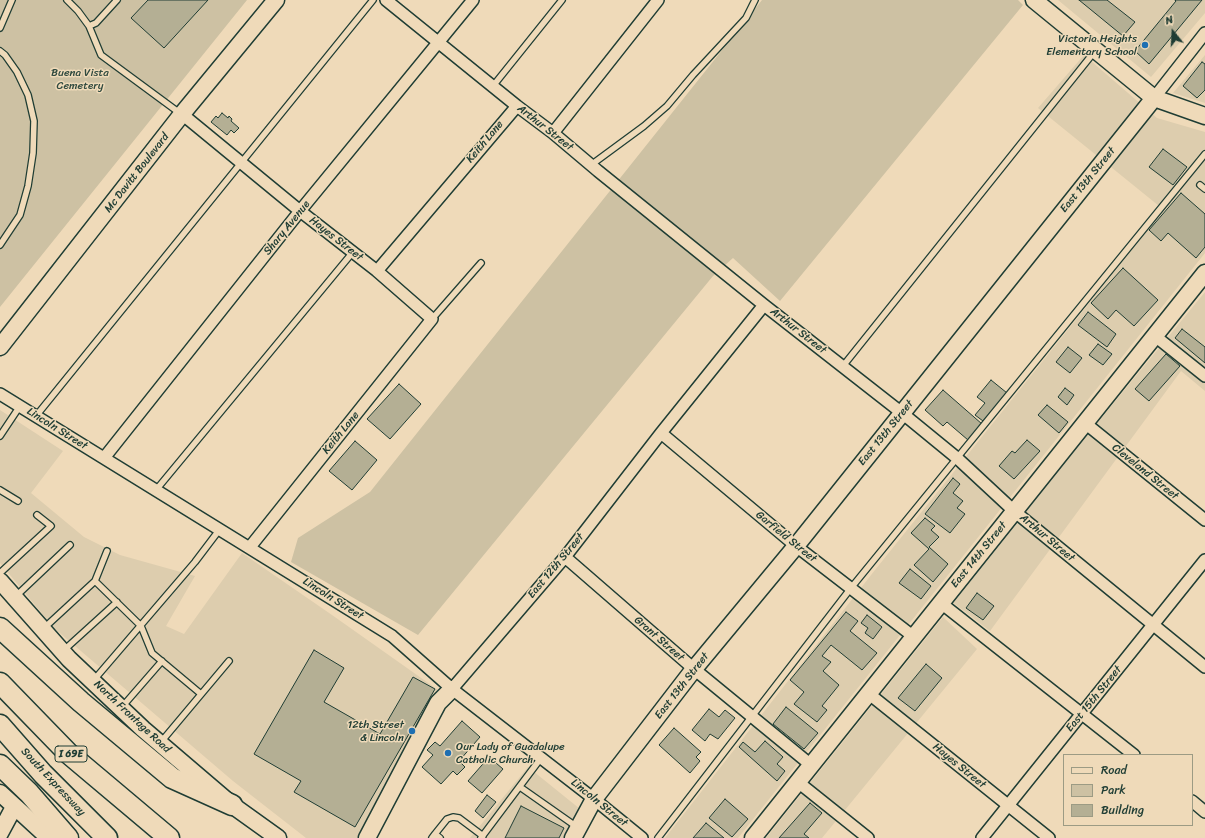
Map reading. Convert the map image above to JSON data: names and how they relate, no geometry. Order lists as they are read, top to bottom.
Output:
{
  "streets": {
    "highway": ["I 69E", "South Expressway"],
    "street": [
      "Arthur Street",
      "Keith Lane",
      "Mc Davitt Boulevard",
      "East 13th Street",
      "Shary Avenue",
      "Hayes Street",
      "Lincoln Street",
      "Cleveland Street",
      "Garfield Street",
      "East 14th Street",
      "East 12th Street",
      "Grant Street",
      "East 15th Street",
      "North Frontage Road"
    ]
  },
  "crossings": [
    ["Arthur Street", "Keith Lane"],
    ["Arthur Street", "East 13th Street"],
    ["Arthur Street", "Shary Avenue"],
    ["Arthur Street", "East 14th Street"],
    ["Arthur Street", "East 12th Street"],
    ["Arthur Street", "East 15th Street"],
    ["Keith Lane", "Hayes Street"],
    ["Keith Lane", "Lincoln Street"],
    ["Mc Davitt Boulevard", "Hayes Street"],
    ["East 13th Street", "Lincoln Street"],
    ["East 13th Street", "Garfield Street"],
    ["East 13th Street", "Grant Street"],
    ["Shary Avenue", "Hayes Street"],
    ["Shary Avenue", "Lincoln Street"],
    ["Hayes Street", "East 14th Street"],
    ["Hayes Street", "East 15th Street"],
    ["Lincoln Street", "East 12th Street"],
    ["Cleveland Street", "East 14th Street"],
    ["Garfield Street", "East 14th Street"],
    ["Garfield Street", "East 12th Street"],
    ["East 14th Street", "Grant Street"],
    ["East 12th Street", "Grant Street"]
  ],
  "parks": ["Buena Vista Cemetery"],
  "places": ["Victoria Heights Elementary School", "12th Street & Lincoln", "Our Lady of Guadalupe Catholic Church"],
  "legend": ["Road", "Park", "Building"],
  "north": "top"
}
